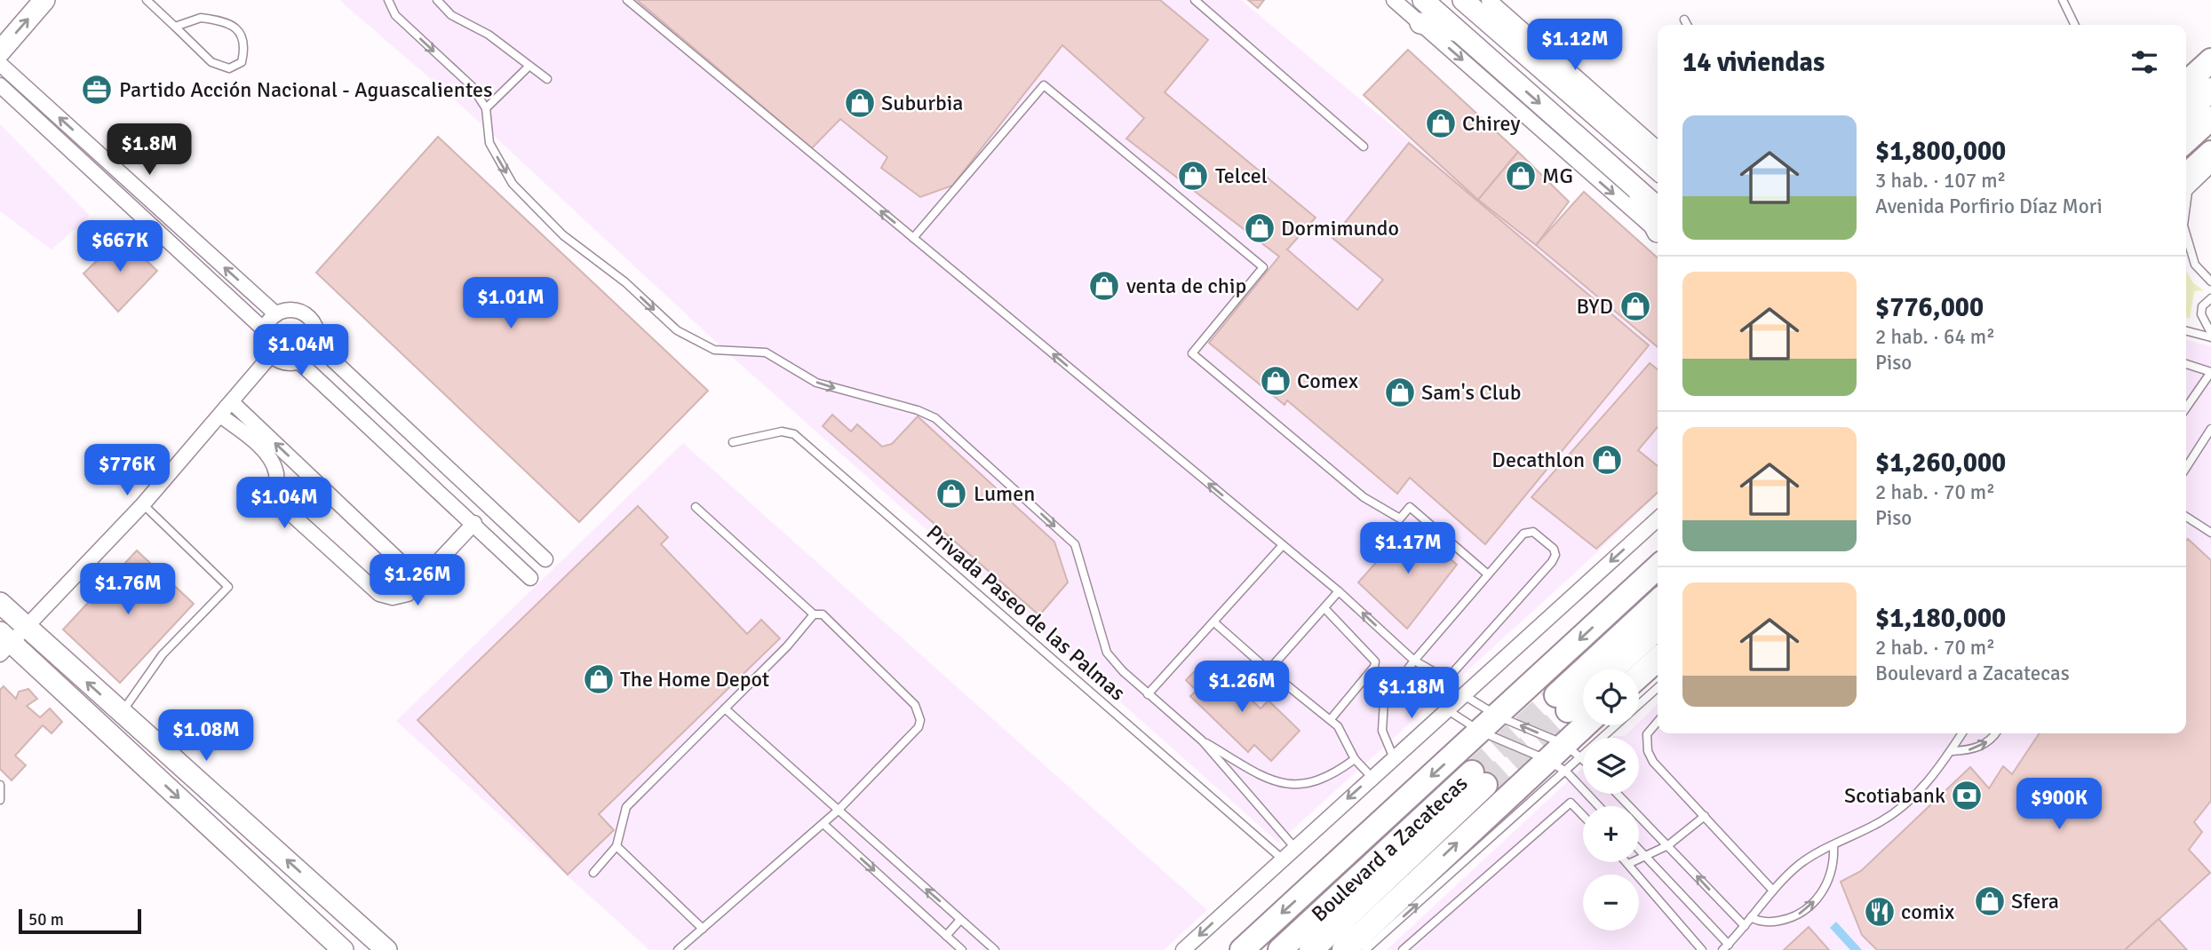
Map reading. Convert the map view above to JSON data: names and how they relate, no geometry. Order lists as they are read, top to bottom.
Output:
{
  "streets": {
    "main road": ["Boulevard a Zacatecas"],
    "lane": ["Privada Paseo de las Palmas"]
  },
  "places": {
    "office": ["Partido Acción Nacional - Aguascalientes"],
    "shop": [
      "Suburbia",
      "Chirey",
      "Telcel",
      "MG",
      "Dormimundo",
      "venta de chip",
      "BYD",
      "Comex",
      "Sam's Club",
      "Decathlon",
      "Lumen",
      "The Home Depot",
      "Sfera"
    ],
    "bank": ["Scotiabank"],
    "restaurant": ["comix"]
  },
  "scale_bar": "50 m",
  "page": {
    "price": [
      "$1.12M",
      "$1.8M",
      "$667K",
      "$1.01M",
      "$1.04M",
      "$776K",
      "$1.04M",
      "$1.17M",
      "$1.26M",
      "$1.76M",
      "$1.26M",
      "$1.18M",
      "$1.08M",
      "$900K"
    ],
    "heading": "14 viviendas",
    "list": [
      {
        "name": "$1,800,000",
        "note": "3 hab. · 107 m² · Avenida Porfirio Díaz Mori"
      },
      {
        "name": "$776,000",
        "note": "2 hab. · 64 m² · Piso"
      },
      {
        "name": "$1,260,000",
        "note": "2 hab. · 70 m² · Piso"
      },
      {
        "name": "$1,180,000",
        "note": "2 hab. · 70 m² · Boulevard a Zacatecas"
      }
    ],
    "map_buttons": ["+", "−"],
    "scale": "50 m"
  }
}
